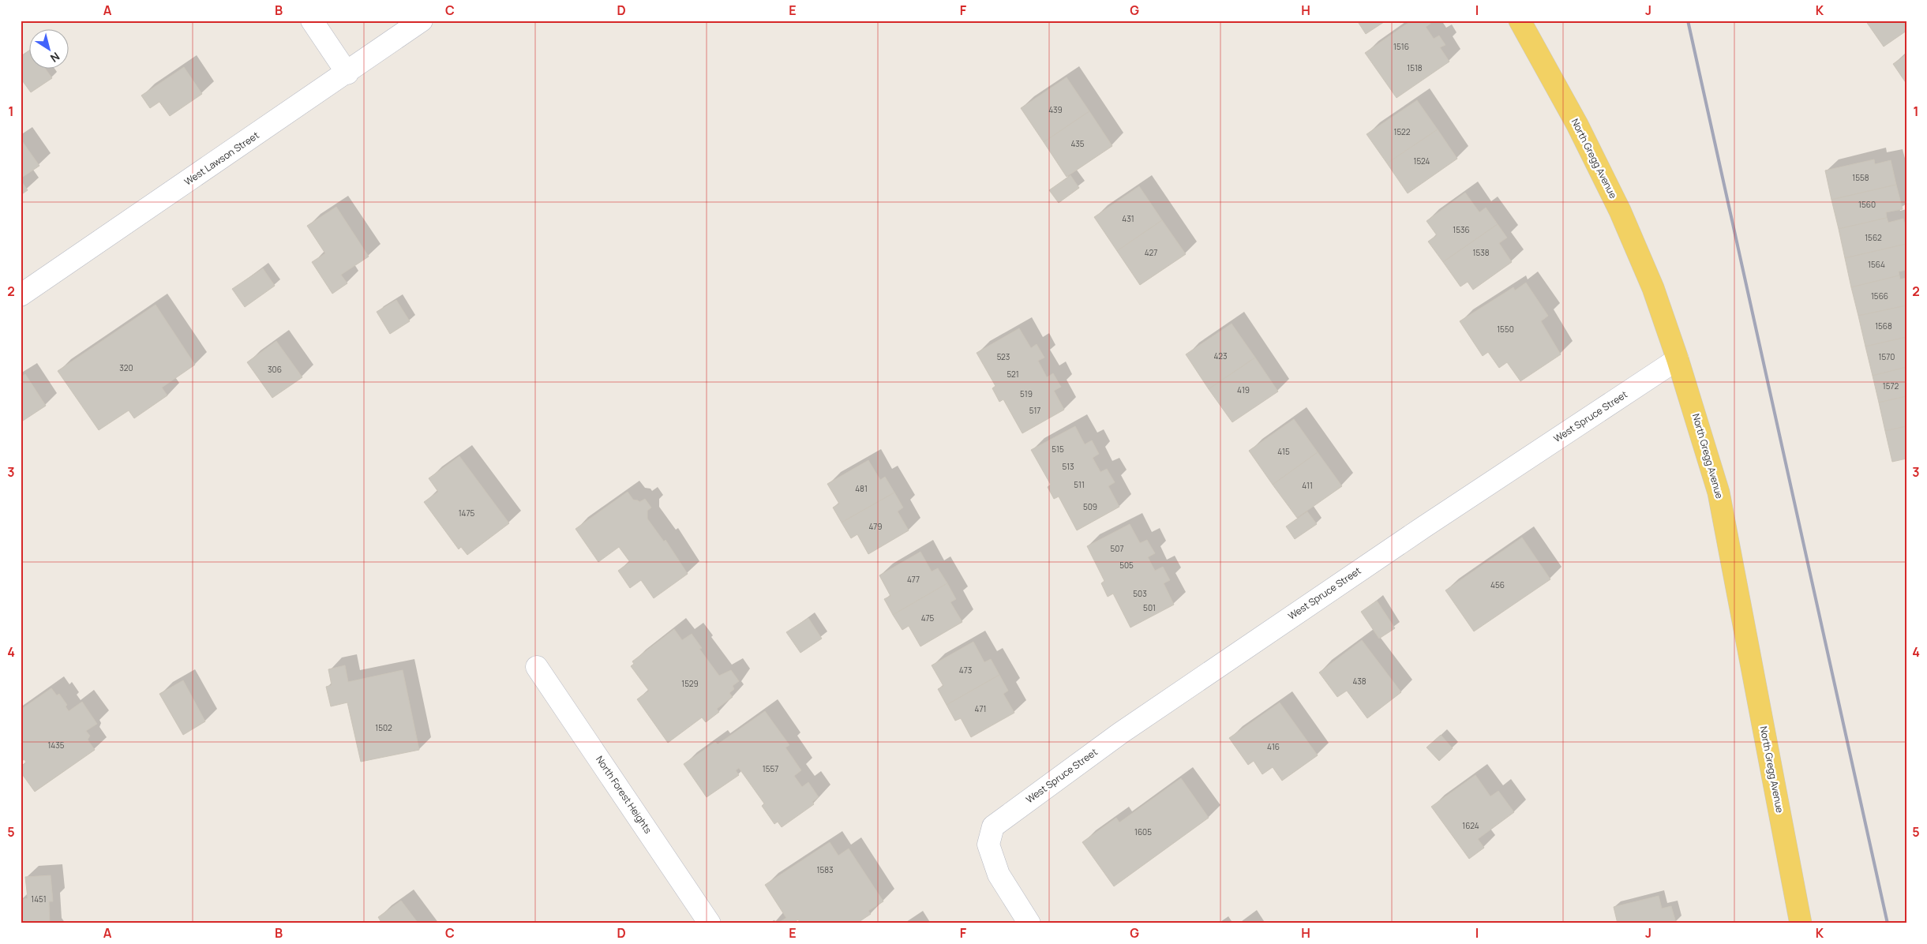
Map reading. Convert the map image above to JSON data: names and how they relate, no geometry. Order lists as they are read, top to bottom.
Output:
{
  "streets": {
    "main road": ["North Gregg Avenue"],
    "street": ["West Lawson Street", "West Spruce Street", "North Forest Heights"]
  },
  "crossings": [
    ["North Gregg Avenue", "West Spruce Street"]
  ],
  "house_numbers": [
    "1516",
    "1518",
    "439",
    "1522",
    "435",
    "1524",
    "1558",
    "1560",
    "431",
    "1536",
    "1562",
    "427",
    "1538",
    "1564",
    "1566",
    "1568",
    "1550",
    "423",
    "523",
    "1570",
    "320",
    "306",
    "521",
    "1572",
    "419",
    "519",
    "517",
    "515",
    "415",
    "513",
    "511",
    "411",
    "481",
    "509",
    "1475",
    "479",
    "507",
    "505",
    "477",
    "456",
    "503",
    "501",
    "475",
    "473",
    "438",
    "1529",
    "471",
    "1502",
    "1435",
    "416",
    "1557",
    "1624",
    "1605",
    "1583",
    "1451"
  ],
  "north": "bottom right",
  "grid": {
    "columns": [
      "A",
      "B",
      "C",
      "D",
      "E",
      "F",
      "G",
      "H",
      "I",
      "J",
      "K"
    ],
    "rows": [
      "1",
      "2",
      "3",
      "4",
      "5"
    ]
  }
}
